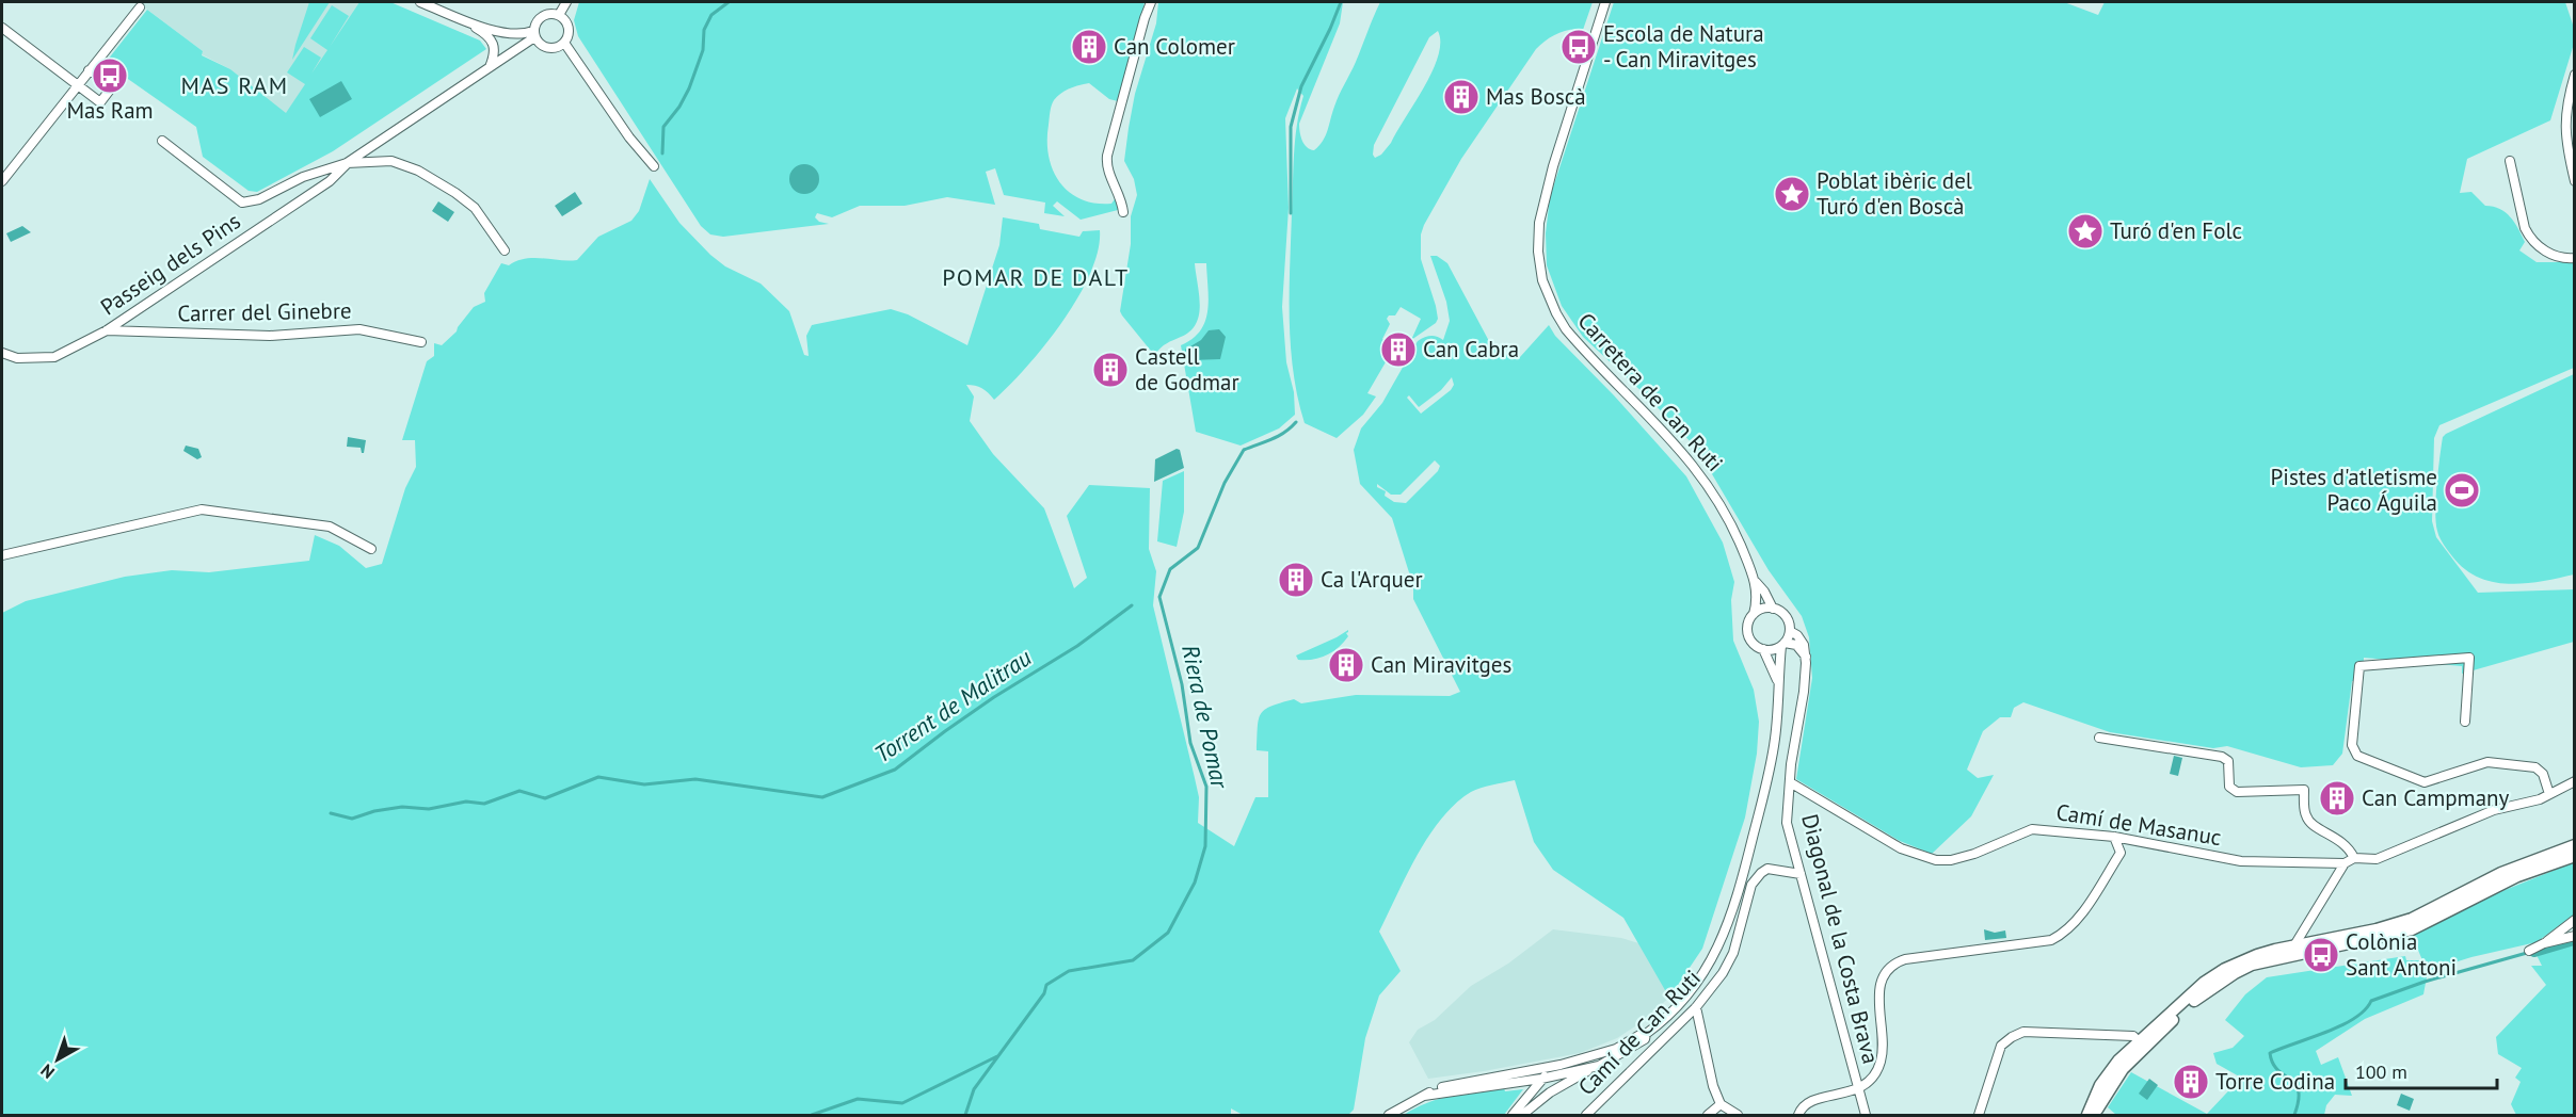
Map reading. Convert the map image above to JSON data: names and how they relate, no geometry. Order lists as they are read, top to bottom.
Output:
{
  "streets": {
    "street": [
      "Passeig dels Pins",
      "Carrer del Ginebre",
      "Carretera de Can Ruti",
      "Camí de Masanuc",
      "Diagonal de la Costa Brava",
      "Camí de Can Ruti"
    ]
  },
  "crossings": [
    ["Passeig dels Pins", "Carrer del Ginebre"],
    ["Camí de Masanuc", "Diagonal de la Costa Brava"],
    ["Diagonal de la Costa Brava", "Camí de Can Ruti"]
  ],
  "districts": ["MAS RAM", "POMAR DE DALT"],
  "water": ["Torrent de Malitrau", "Riera de Pomar"],
  "places": {
    "building": [
      "Can Colomer",
      "Mas Boscà",
      "Can Cabra",
      "Castell de Godmar",
      "Ca l'Arquer",
      "Can Miravitges",
      "Can Campmany",
      "Torre Codina"
    ],
    "bus stop": ["Escola de Natura - Can Miravitges", "Mas Ram", "Colònia Sant Antoni"],
    "place": ["Poblat ibèric del Turó d'en Boscà", "Turó d'en Folc"],
    "sports": ["Pistes d'atletisme Paco Águila"]
  },
  "scale_bar": "100 m",
  "north": "bottom left"
}
